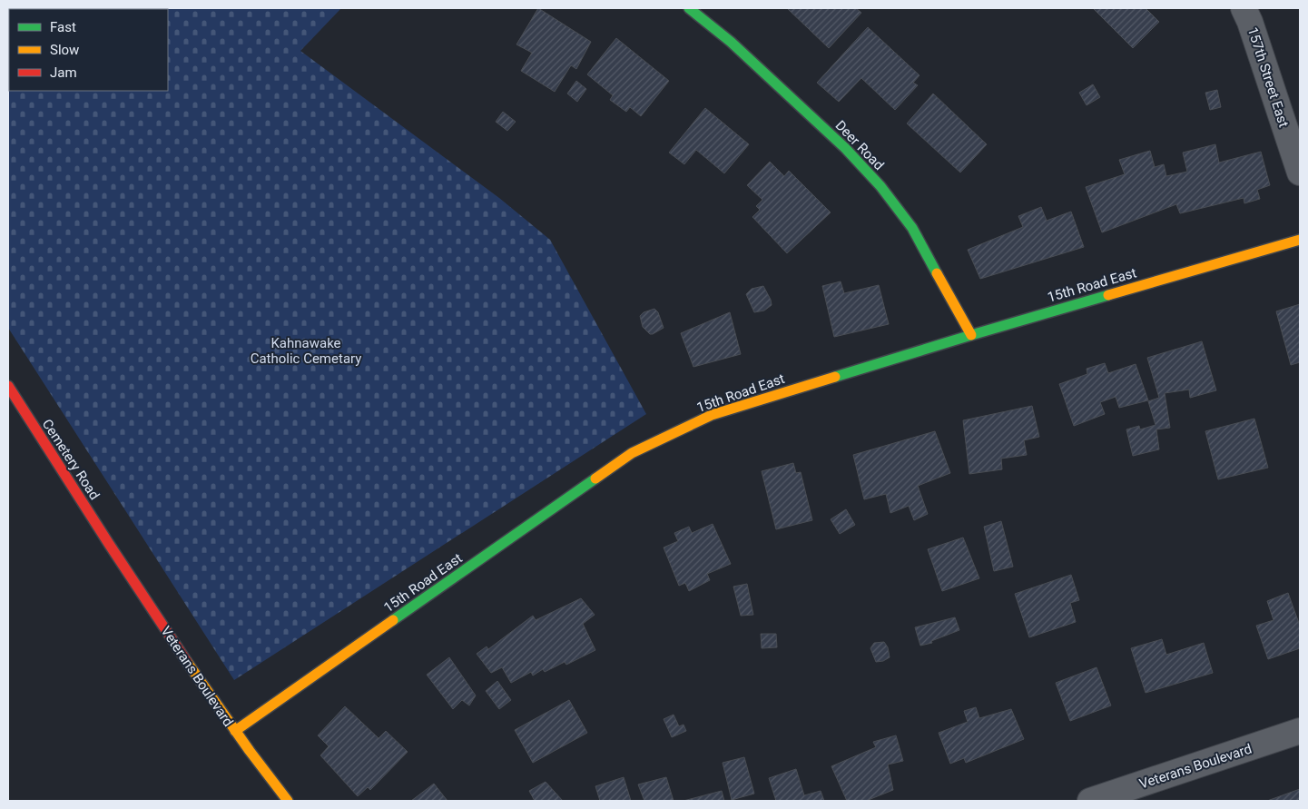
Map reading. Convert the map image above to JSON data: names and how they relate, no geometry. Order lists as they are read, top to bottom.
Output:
{
  "streets": {
    "street": [
      "157th Street East",
      "Deer Road",
      "15th Road East",
      "Cemetery Road",
      "Veterans Boulevard"
    ]
  },
  "crossings": [
    ["Deer Road", "15th Road East"],
    ["15th Road East", "Veterans Boulevard"],
    ["Cemetery Road", "Veterans Boulevard"]
  ],
  "parks": ["Kahnawake Catholic Cemetary"],
  "legend": ["Fast", "Slow", "Jam"]
}
